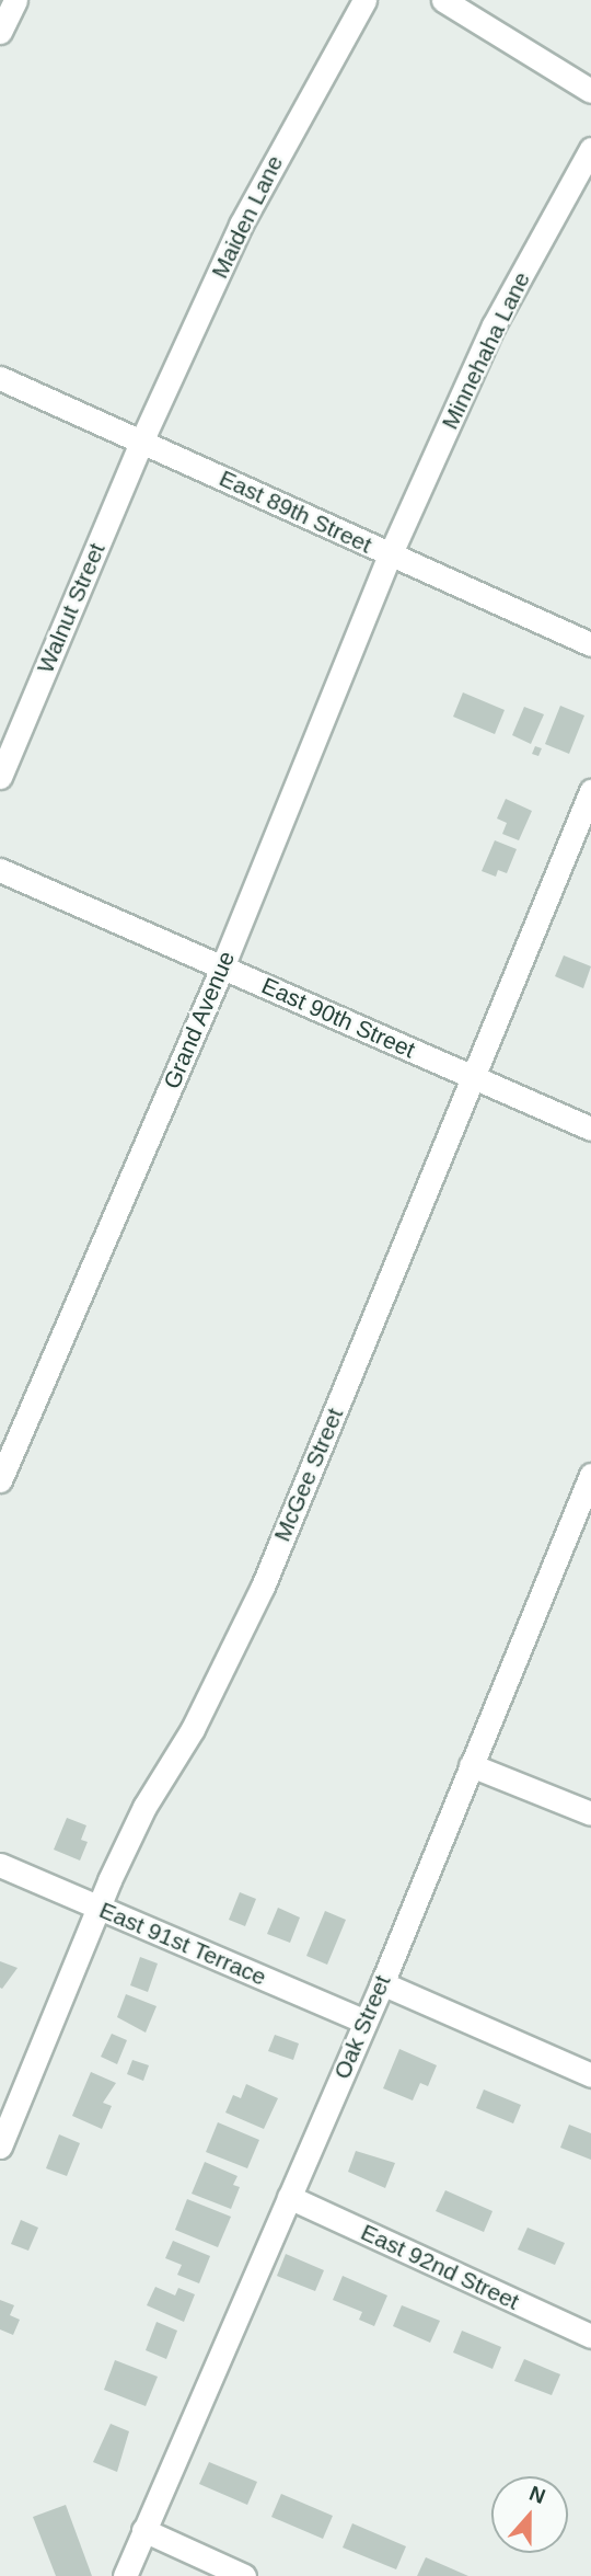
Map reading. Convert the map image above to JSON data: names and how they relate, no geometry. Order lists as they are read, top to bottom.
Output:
{
  "streets": {
    "street": [
      "Maiden Lane",
      "Minnehaha Lane",
      "East 89th Street",
      "Walnut Street",
      "East 90th Street",
      "Grand Avenue",
      "McGee Street",
      "East 91st Terrace",
      "Oak Street",
      "East 92nd Street"
    ]
  },
  "crossings": [
    ["Maiden Lane", "East 89th Street"],
    ["Maiden Lane", "Walnut Street"],
    ["Minnehaha Lane", "East 89th Street"],
    ["Minnehaha Lane", "Grand Avenue"],
    ["East 89th Street", "Walnut Street"],
    ["East 89th Street", "Grand Avenue"],
    ["East 90th Street", "Grand Avenue"],
    ["East 90th Street", "McGee Street"],
    ["McGee Street", "East 91st Terrace"],
    ["East 91st Terrace", "Oak Street"],
    ["Oak Street", "East 92nd Street"]
  ],
  "north": "top"
}
